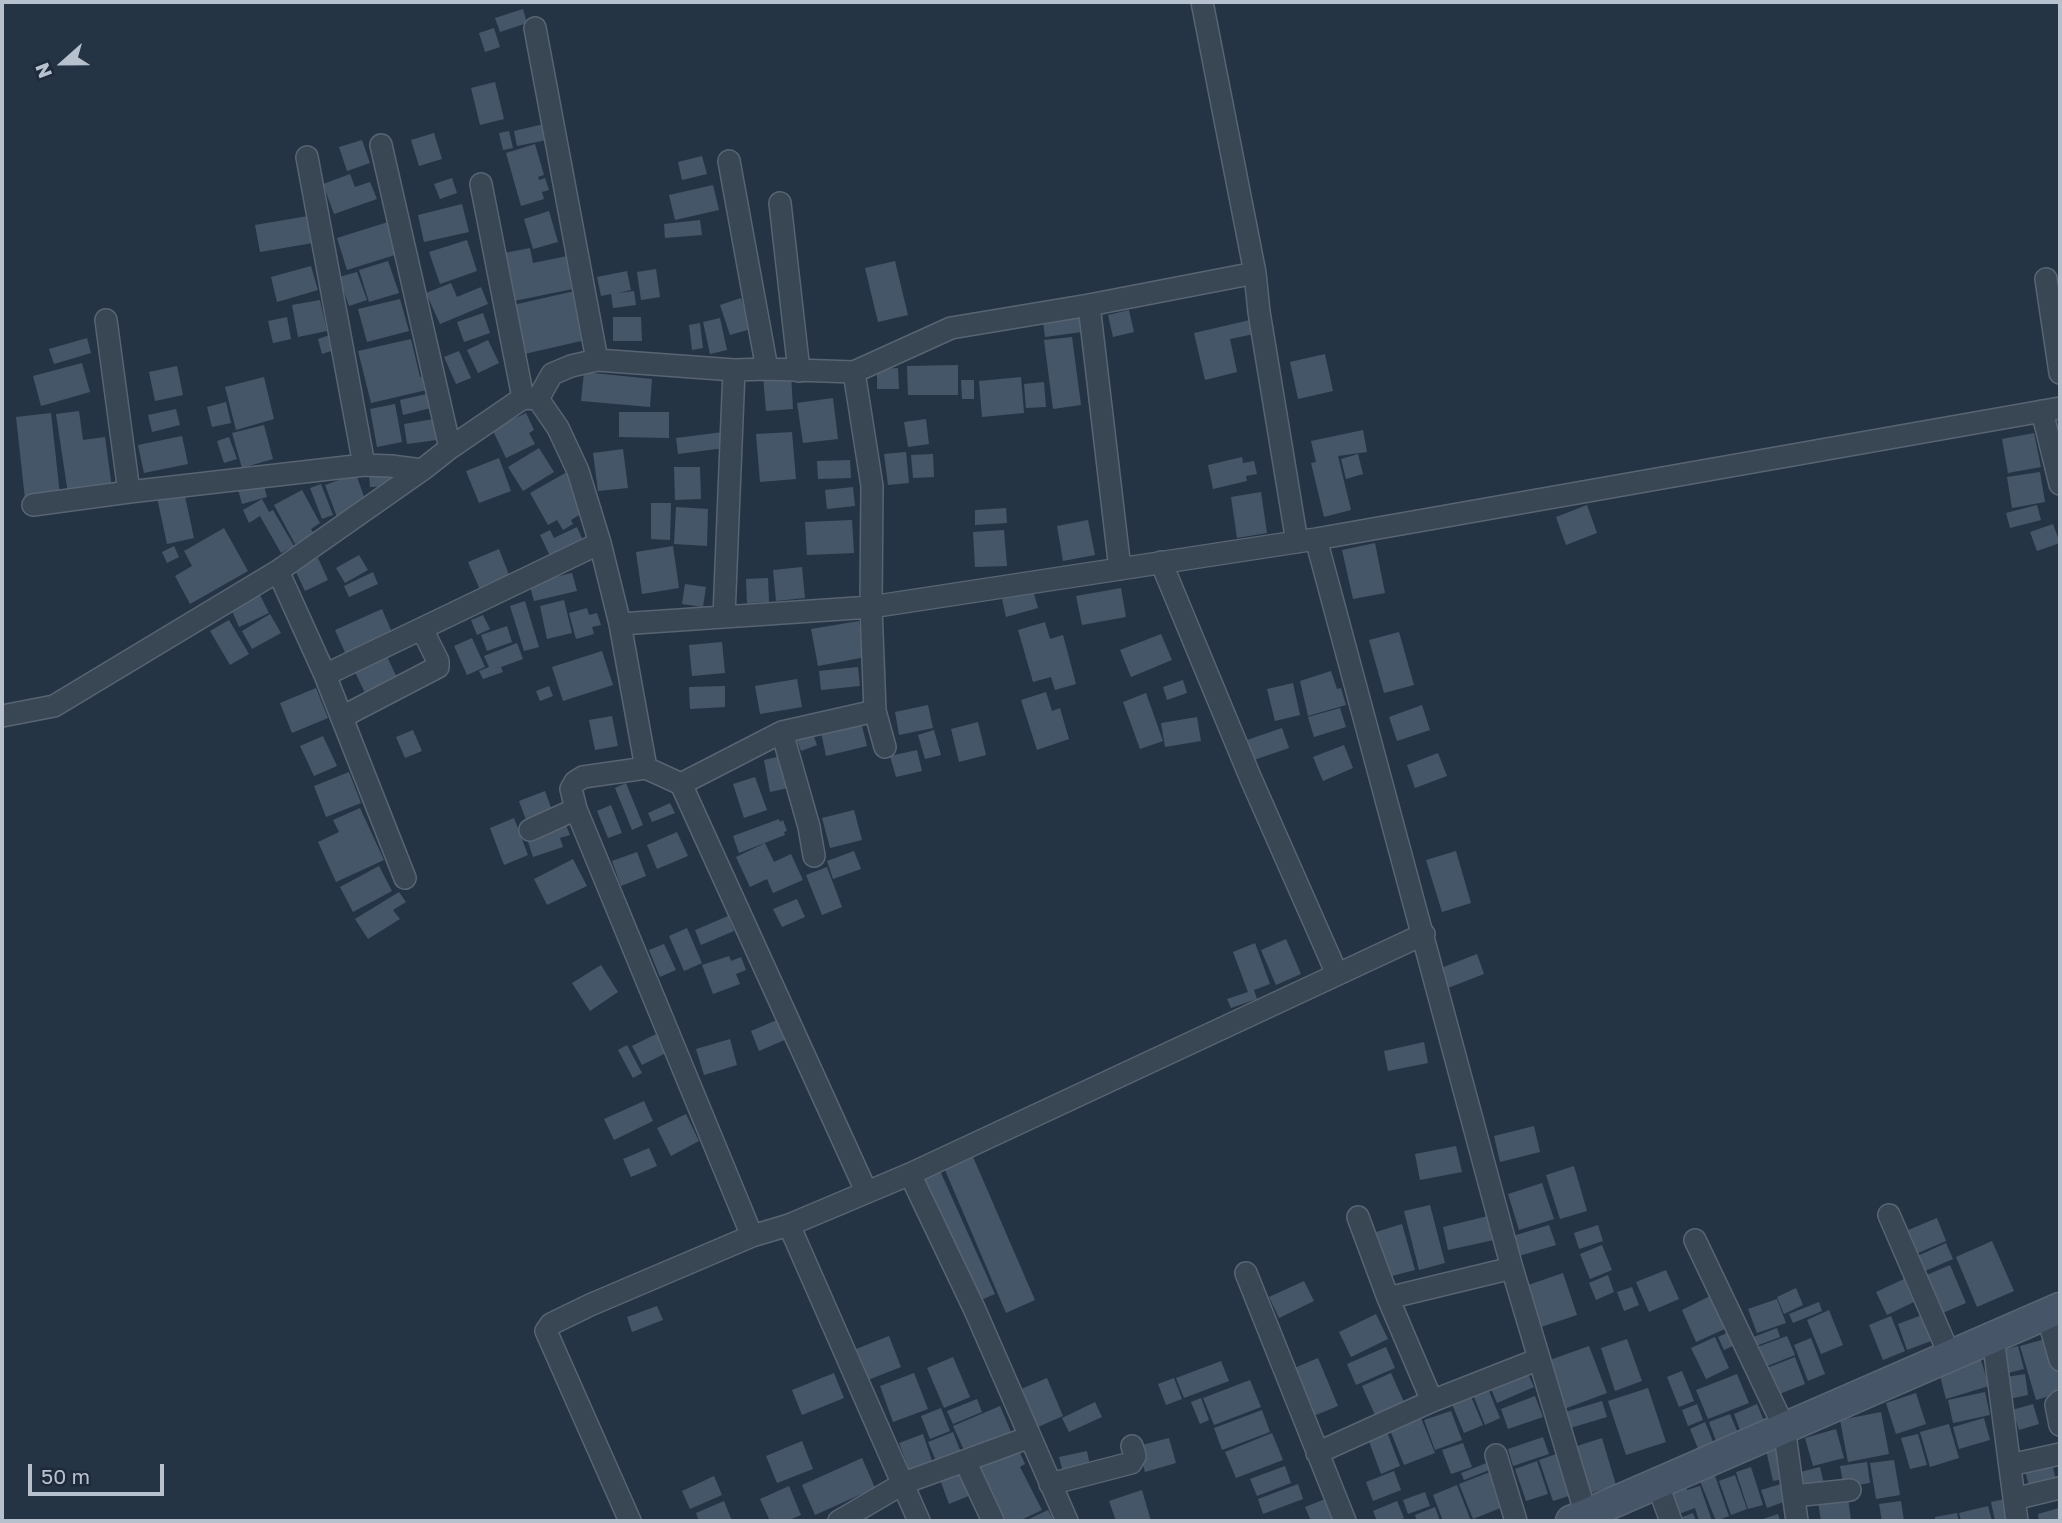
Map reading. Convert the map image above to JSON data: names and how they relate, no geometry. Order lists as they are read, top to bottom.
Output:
{
  "scale_bar": "50 m",
  "north": "left"
}
